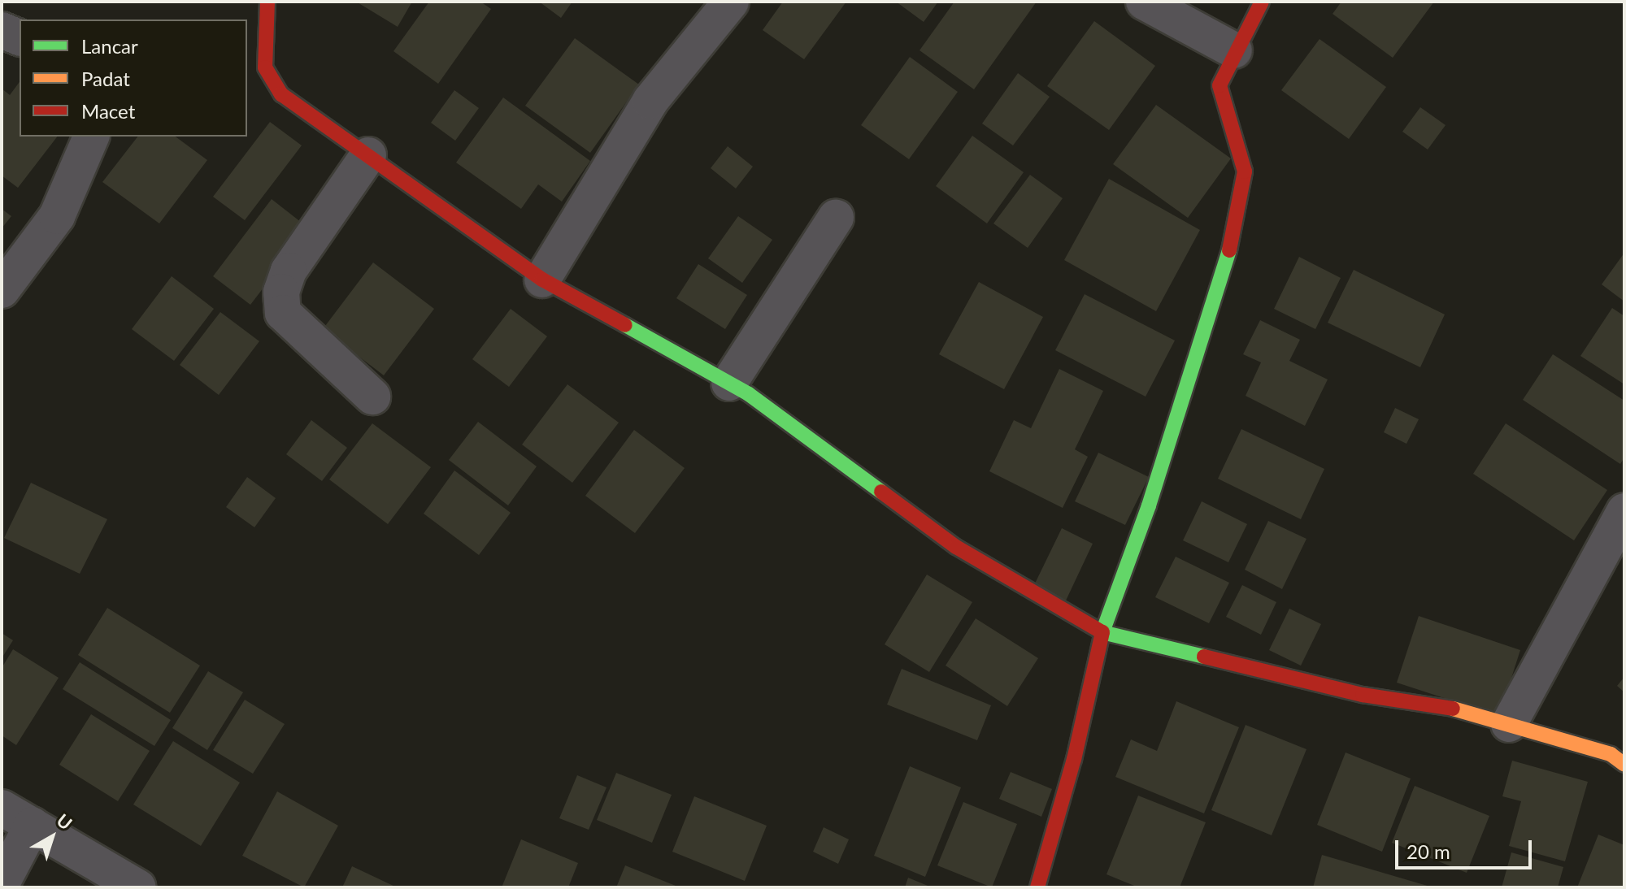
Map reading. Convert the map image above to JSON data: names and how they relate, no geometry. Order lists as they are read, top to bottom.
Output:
{
  "legend": ["Lancar", "Padat", "Macet"],
  "scale_bar": "20 m",
  "north": "top right"
}
